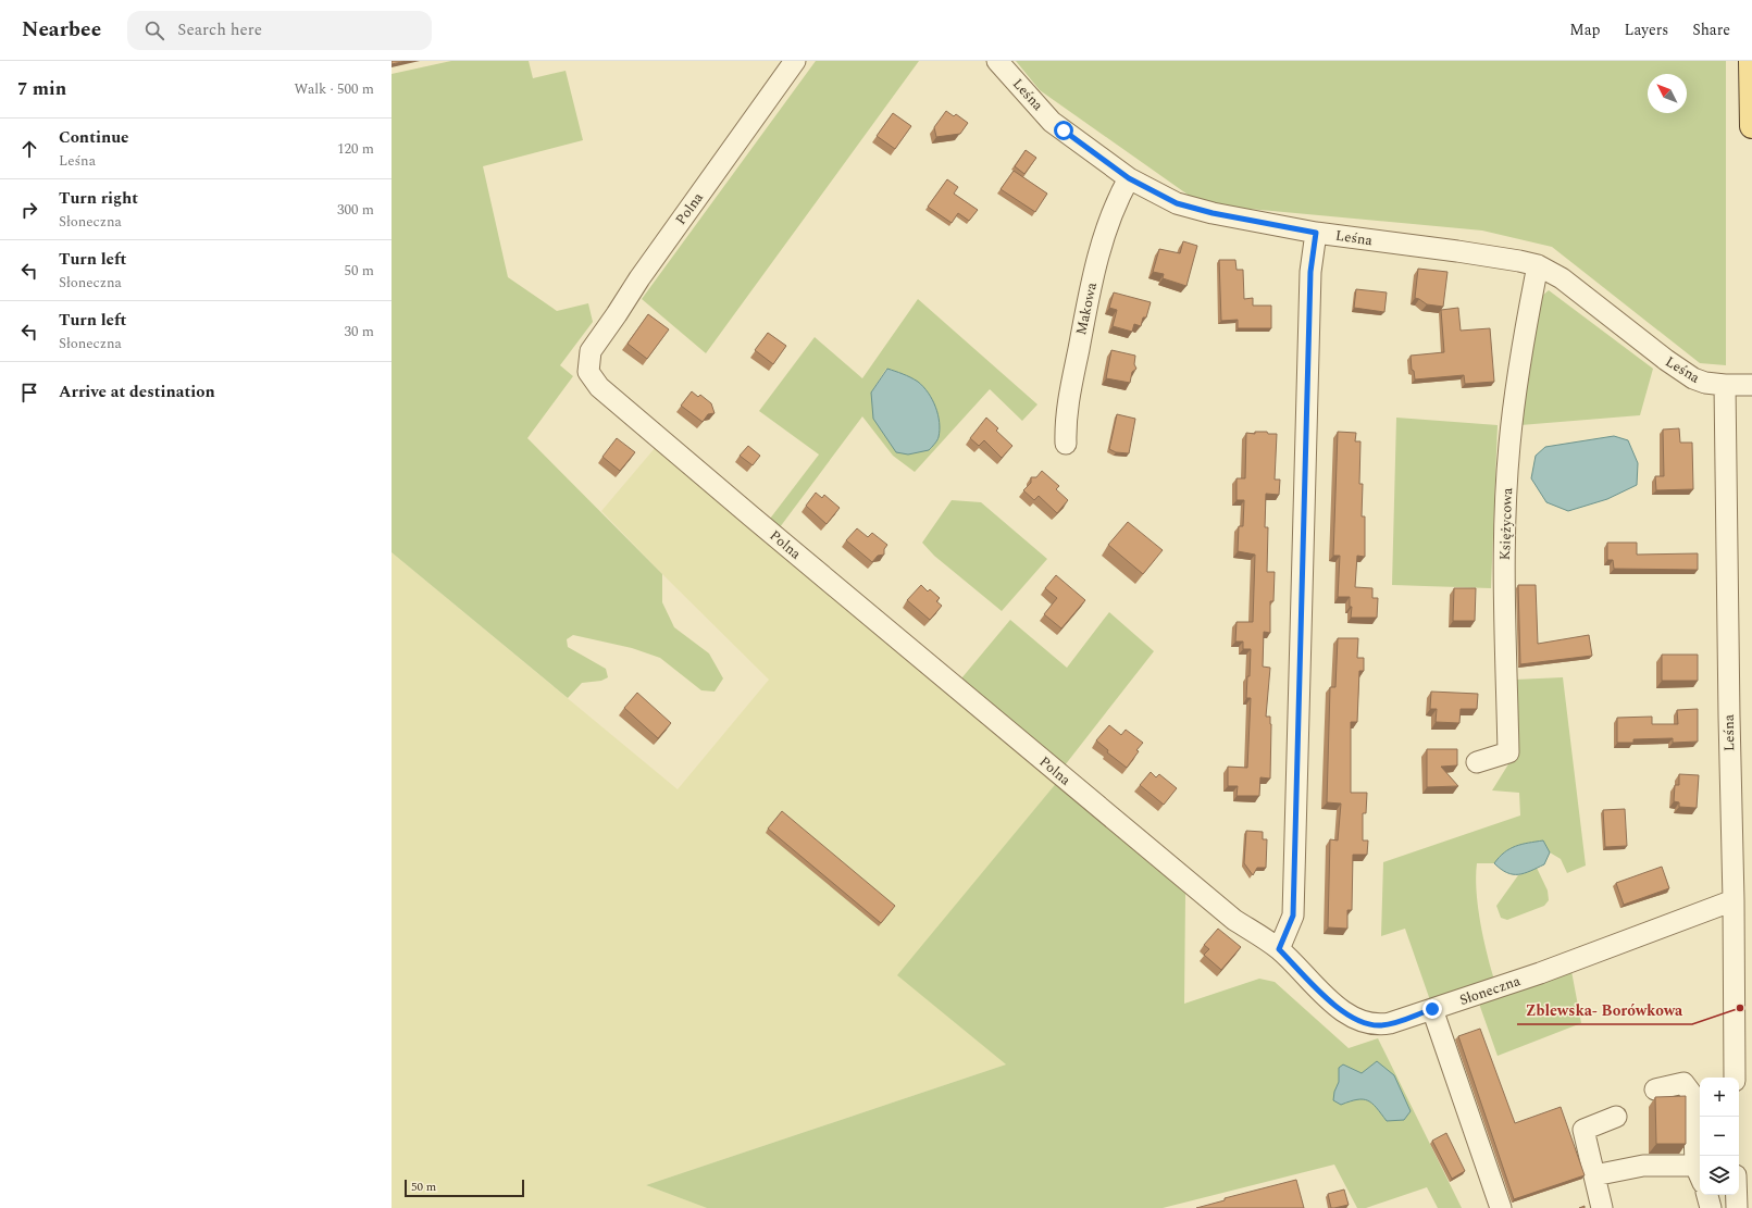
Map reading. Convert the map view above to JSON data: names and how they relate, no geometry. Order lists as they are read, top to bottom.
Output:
{
  "streets": {
    "street": [
      "Leśna",
      "Polna",
      "Makowa",
      "Księżycowa",
      "Słoneczna"
    ]
  },
  "crossings": [
    ["Leśna", "Makowa"],
    ["Leśna", "Księżycowa"],
    ["Leśna", "Słoneczna"],
    ["Polna", "Słoneczna"]
  ],
  "places": ["Zblewska- Borówkowa"],
  "scale_bar": "50 m",
  "north": "top left",
  "page": {
    "header": "Nearbee",
    "search": "Search here",
    "nav": ["Map", "Layers", "Share"],
    "heading": ["7 min", "Walk · 500 m"],
    "list": [
      ["Continue", "Leśna", "120 m"],
      ["Turn right", "Słoneczna", "300 m"],
      ["Turn left", "Słoneczna", "50 m"],
      ["Turn left", "Słoneczna", "30 m"],
      "Arrive at destination"
    ],
    "map_buttons": ["+", "−"],
    "scale": "50 m"
  }
}
